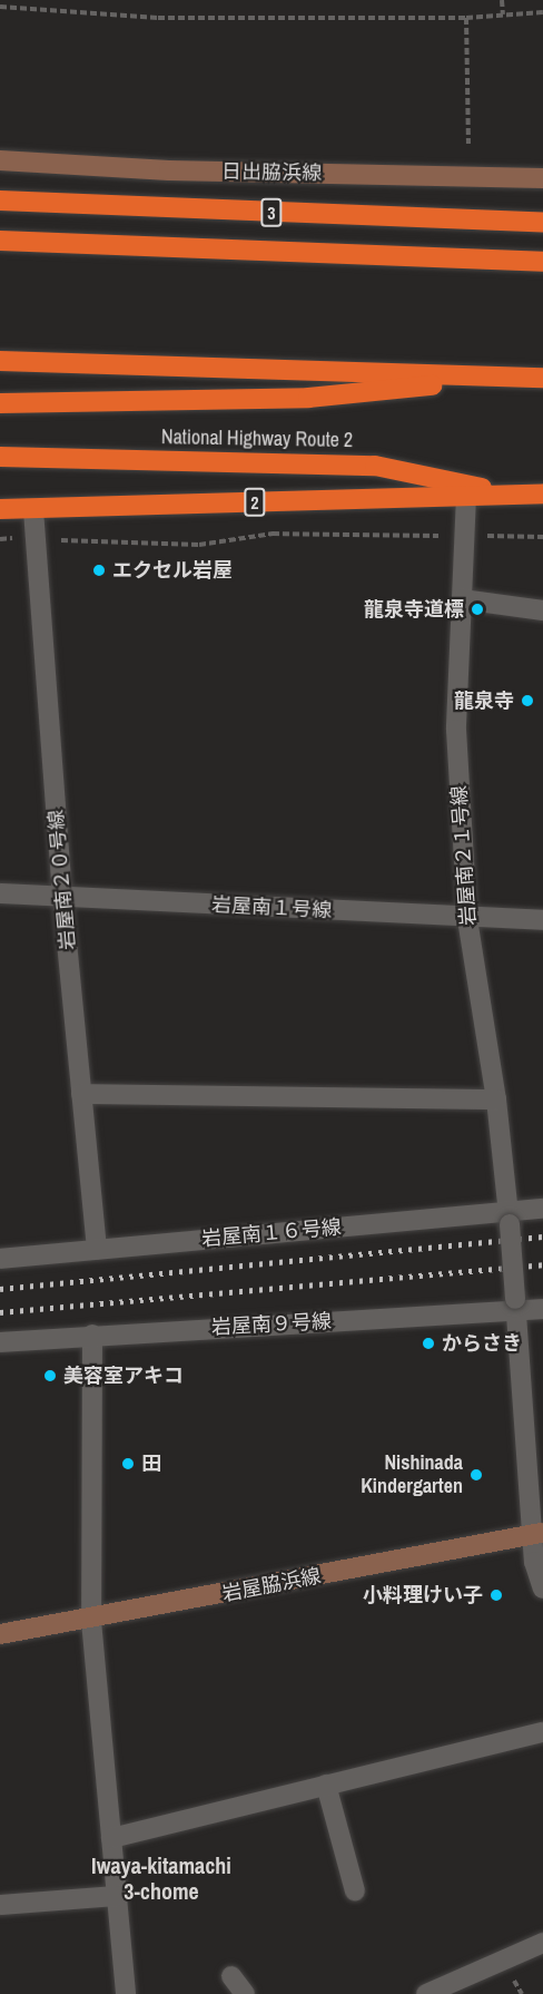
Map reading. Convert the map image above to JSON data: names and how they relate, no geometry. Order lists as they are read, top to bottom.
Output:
{
  "streets": {
    "highway": ["3", "National Highway Route 2", "2"],
    "street": [
      "日出脇浜線",
      "岩屋南２１号線",
      "岩屋南２０号線",
      "岩屋南１号線",
      "岩屋南１６号線",
      "岩屋南９号線",
      "岩屋脇浜線"
    ]
  },
  "crossings": [
    ["National Highway Route 2", "岩屋南２１号線"],
    ["National Highway Route 2", "岩屋南２０号線"],
    ["岩屋南２１号線", "岩屋南１号線"],
    ["岩屋南２１号線", "岩屋南１６号線"],
    ["岩屋南２１号線", "岩屋南９号線"],
    ["岩屋南２１号線", "岩屋脇浜線"],
    ["岩屋南２０号線", "岩屋南１号線"],
    ["岩屋南２０号線", "岩屋南１６号線"]
  ],
  "districts": ["Iwaya-kitamachi 3-chome"],
  "places": [
    "エクセル岩屋",
    "龍泉寺道標",
    "龍泉寺",
    "からさき",
    "美容室アキコ",
    "田",
    "Nishinada Kindergarten",
    "小料理けい子"
  ]
}
